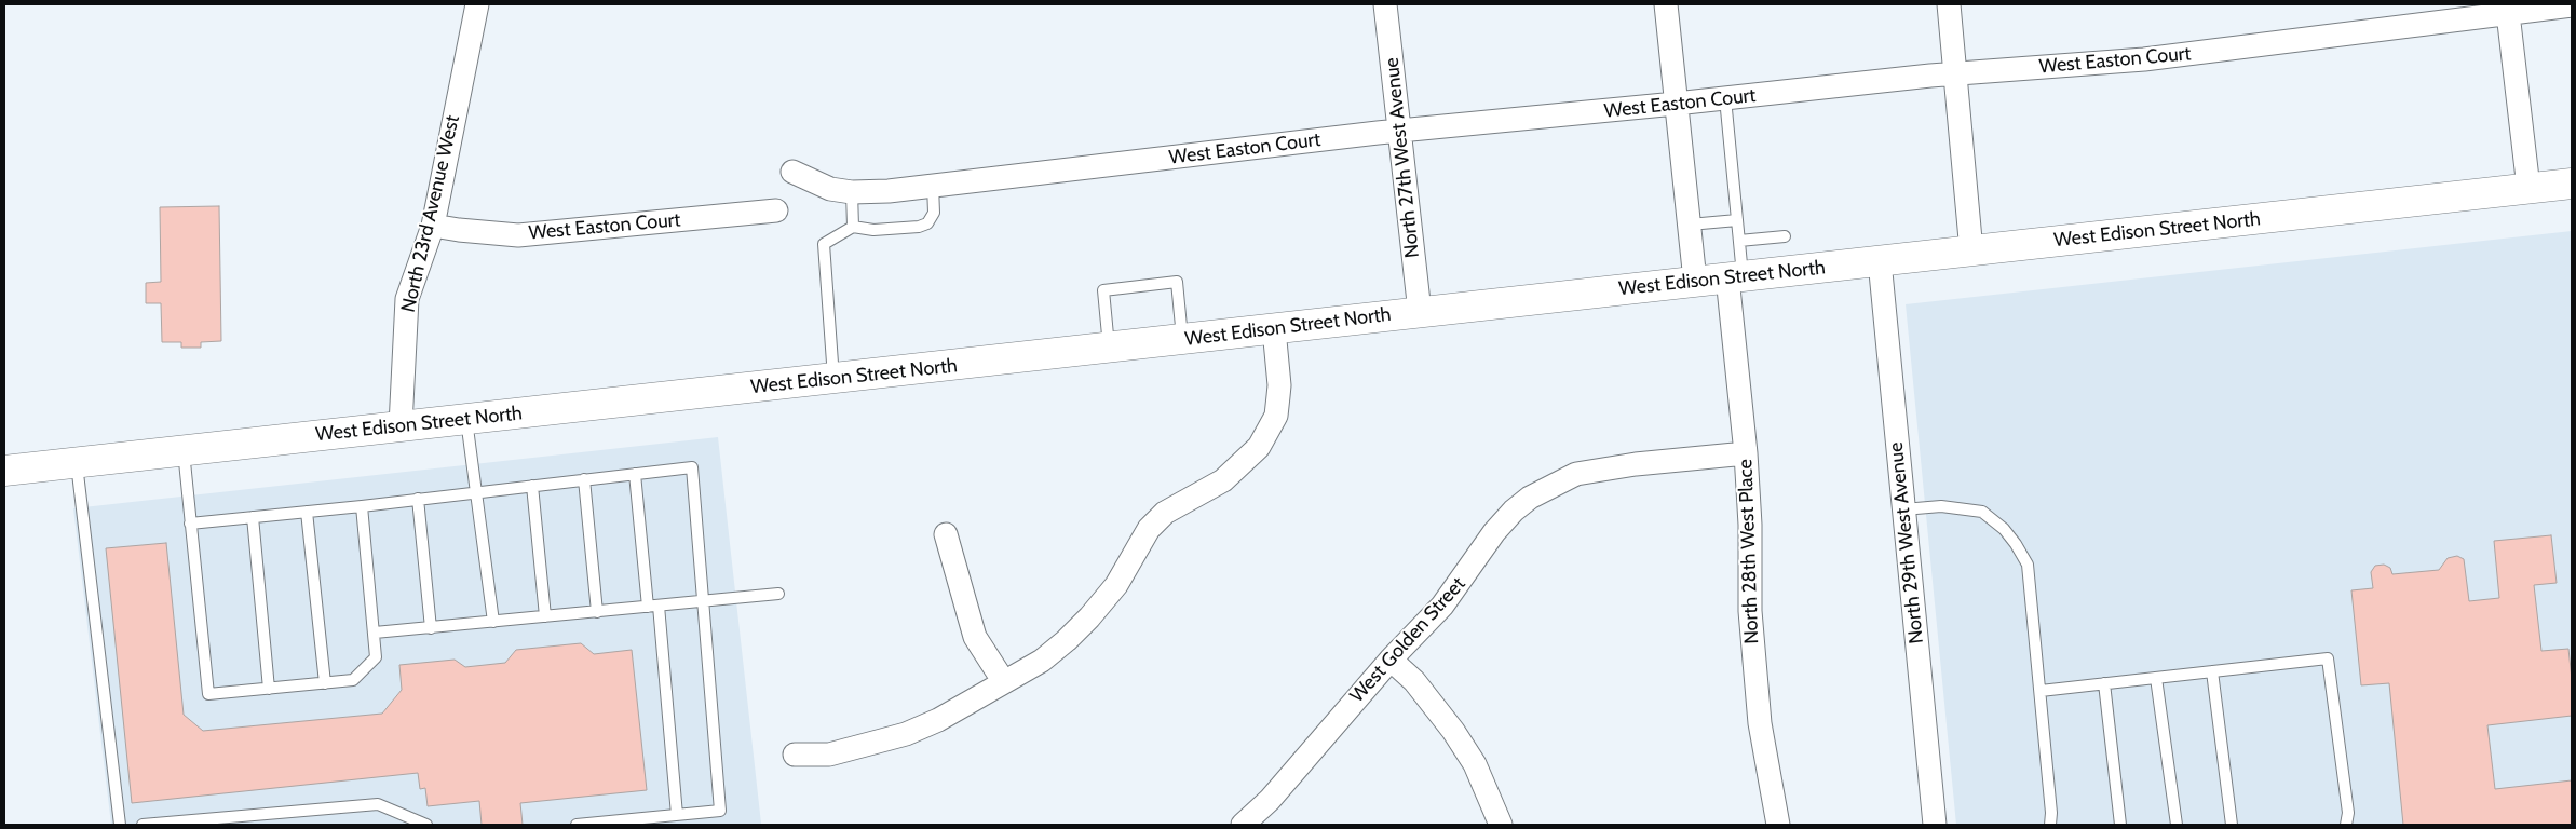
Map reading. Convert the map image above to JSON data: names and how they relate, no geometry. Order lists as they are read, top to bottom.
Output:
{
  "streets": {
    "main road": ["West Edison Street North"],
    "street": [
      "West Easton Court",
      "North 27th West Avenue",
      "North 23rd Avenue West",
      "North 29th West Avenue",
      "North 28th West Place",
      "West Golden Street"
    ]
  },
  "crossings": [
    ["West Easton Court", "North 27th West Avenue"],
    ["West Easton Court", "North 23rd Avenue West"],
    ["North 27th West Avenue", "West Edison Street North"],
    ["North 23rd Avenue West", "West Edison Street North"],
    ["West Edison Street North", "North 29th West Avenue"],
    ["West Edison Street North", "North 28th West Place"],
    ["North 28th West Place", "West Golden Street"]
  ]
}
